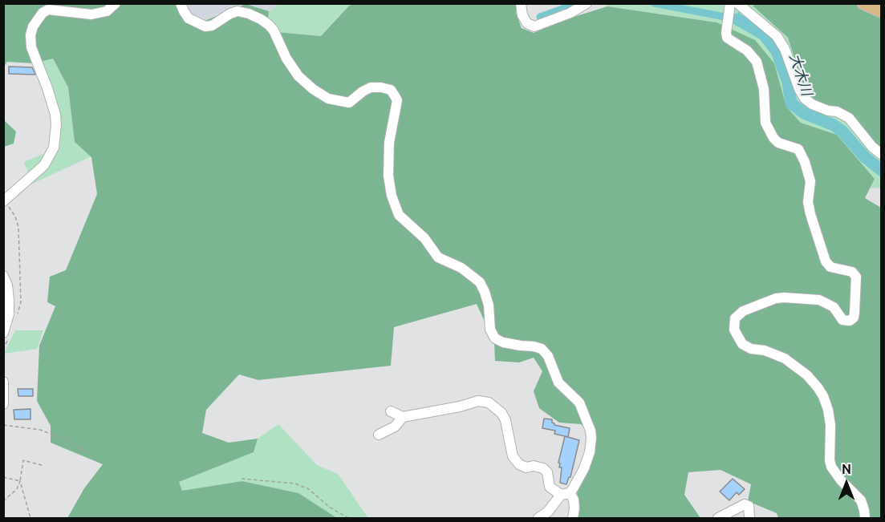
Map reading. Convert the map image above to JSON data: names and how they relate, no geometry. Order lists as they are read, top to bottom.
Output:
{
  "water": ["大木川"],
  "north": "top"
}
